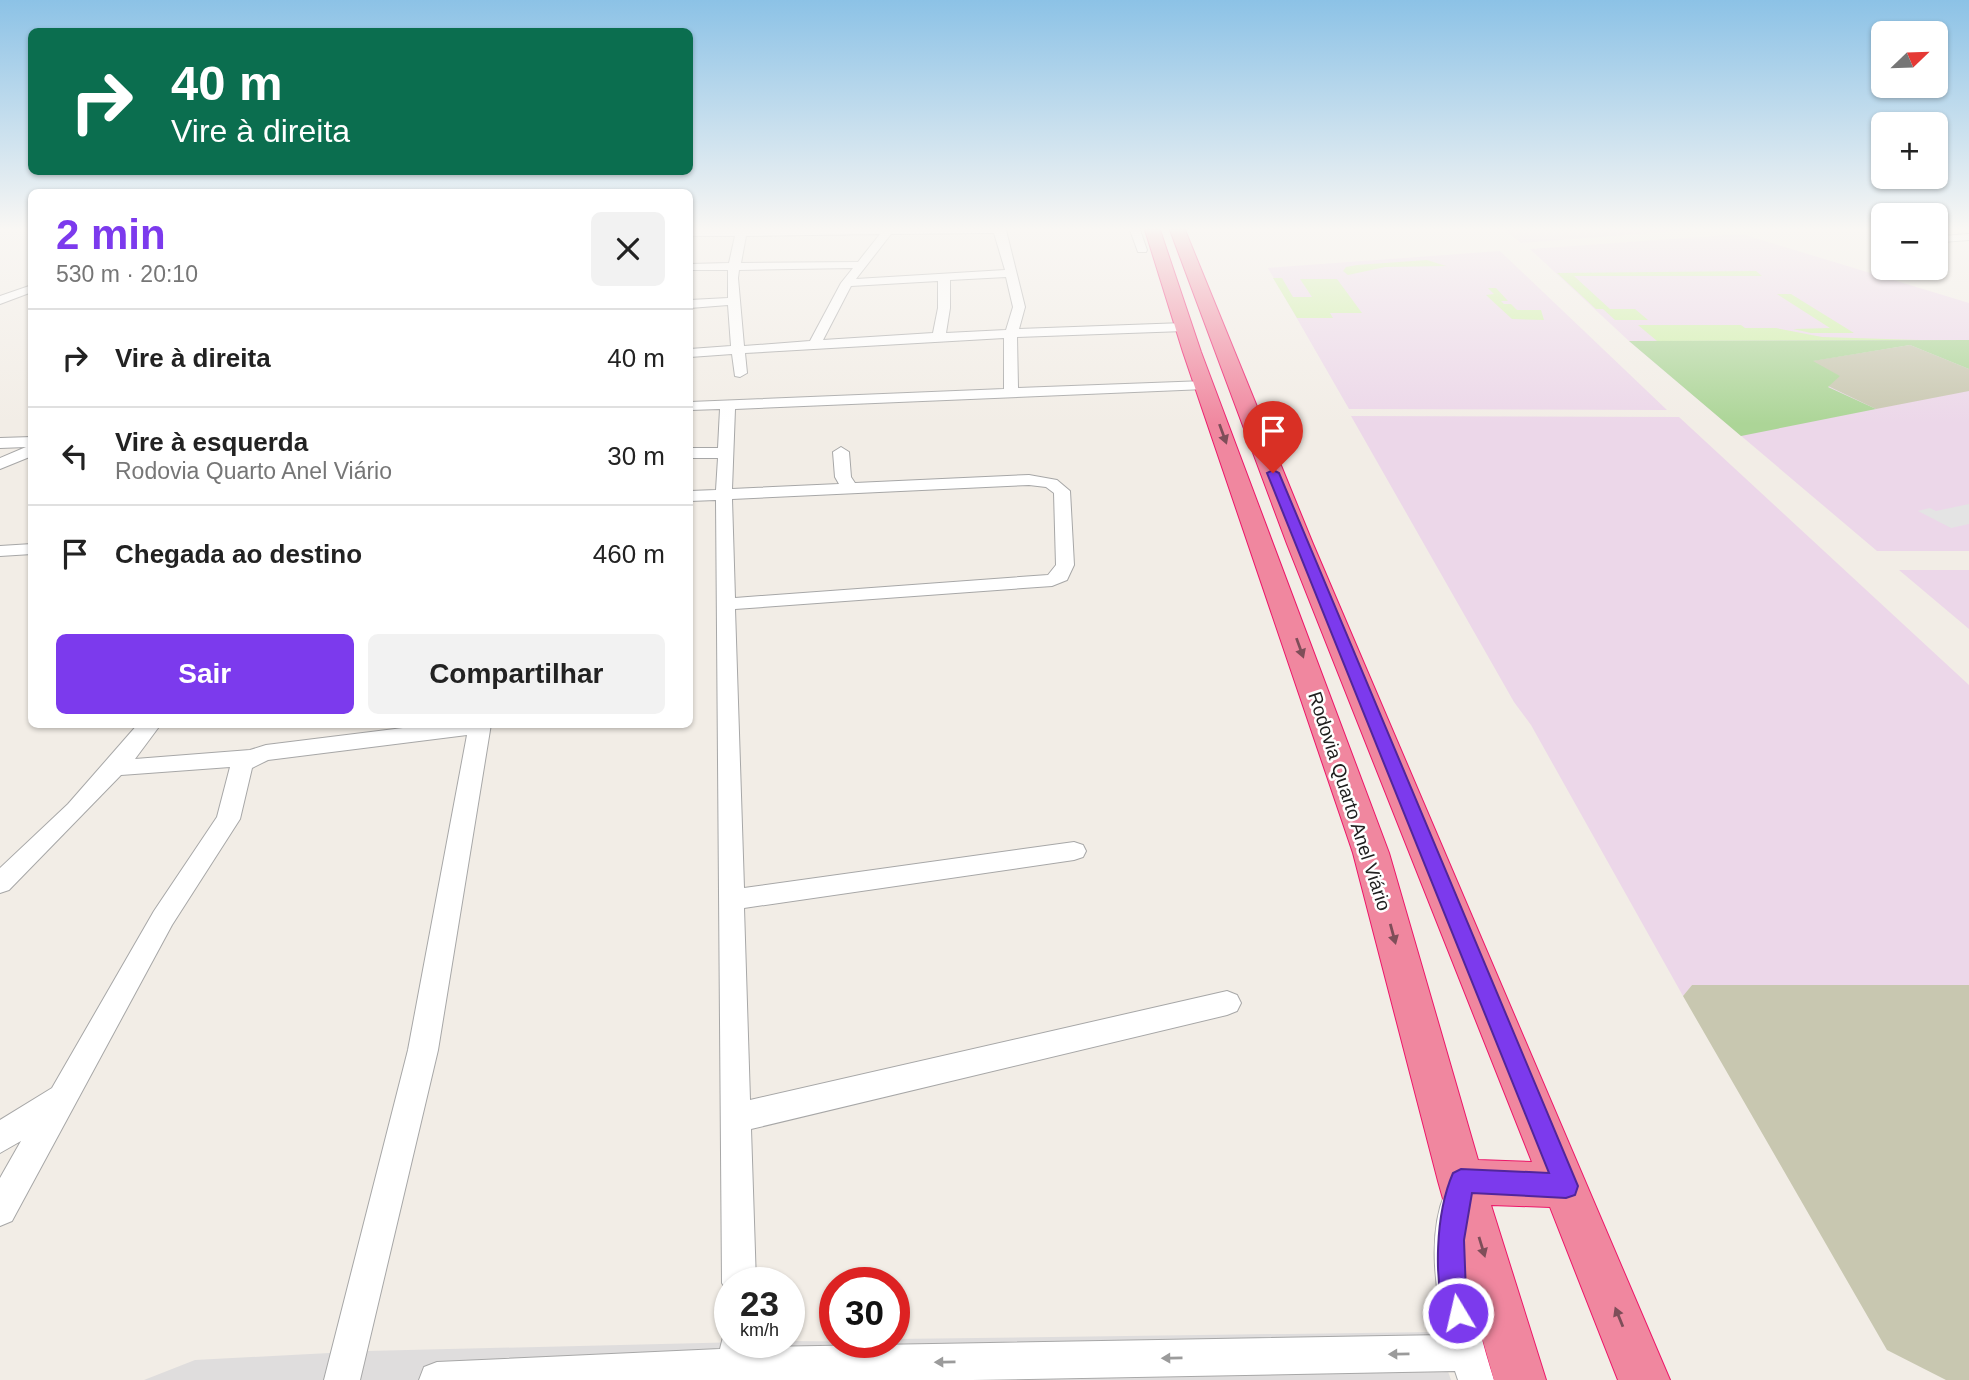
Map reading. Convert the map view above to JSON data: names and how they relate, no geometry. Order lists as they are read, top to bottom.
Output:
{
  "streets": {
    "highway": ["Rodovia Quarto Anel Viário"]
  },
  "north": "top right",
  "page": {
    "map_buttons": ["+", "−"],
    "turn": ["40 m", "Vire à direita"],
    "heading": ["2 min", "530 m · 20:10"],
    "list": [
      {
        "name": "Vire à direita",
        "value": "40 m"
      },
      {
        "name": "Vire à esquerda",
        "note": "Rodovia Quarto Anel Viário",
        "value": "30 m"
      },
      {
        "name": "Chegada ao destino",
        "value": "460 m"
      }
    ],
    "buttons": ["Sair", "Compartilhar"],
    "speed": "23 km/h",
    "limit": "30"
  }
}
